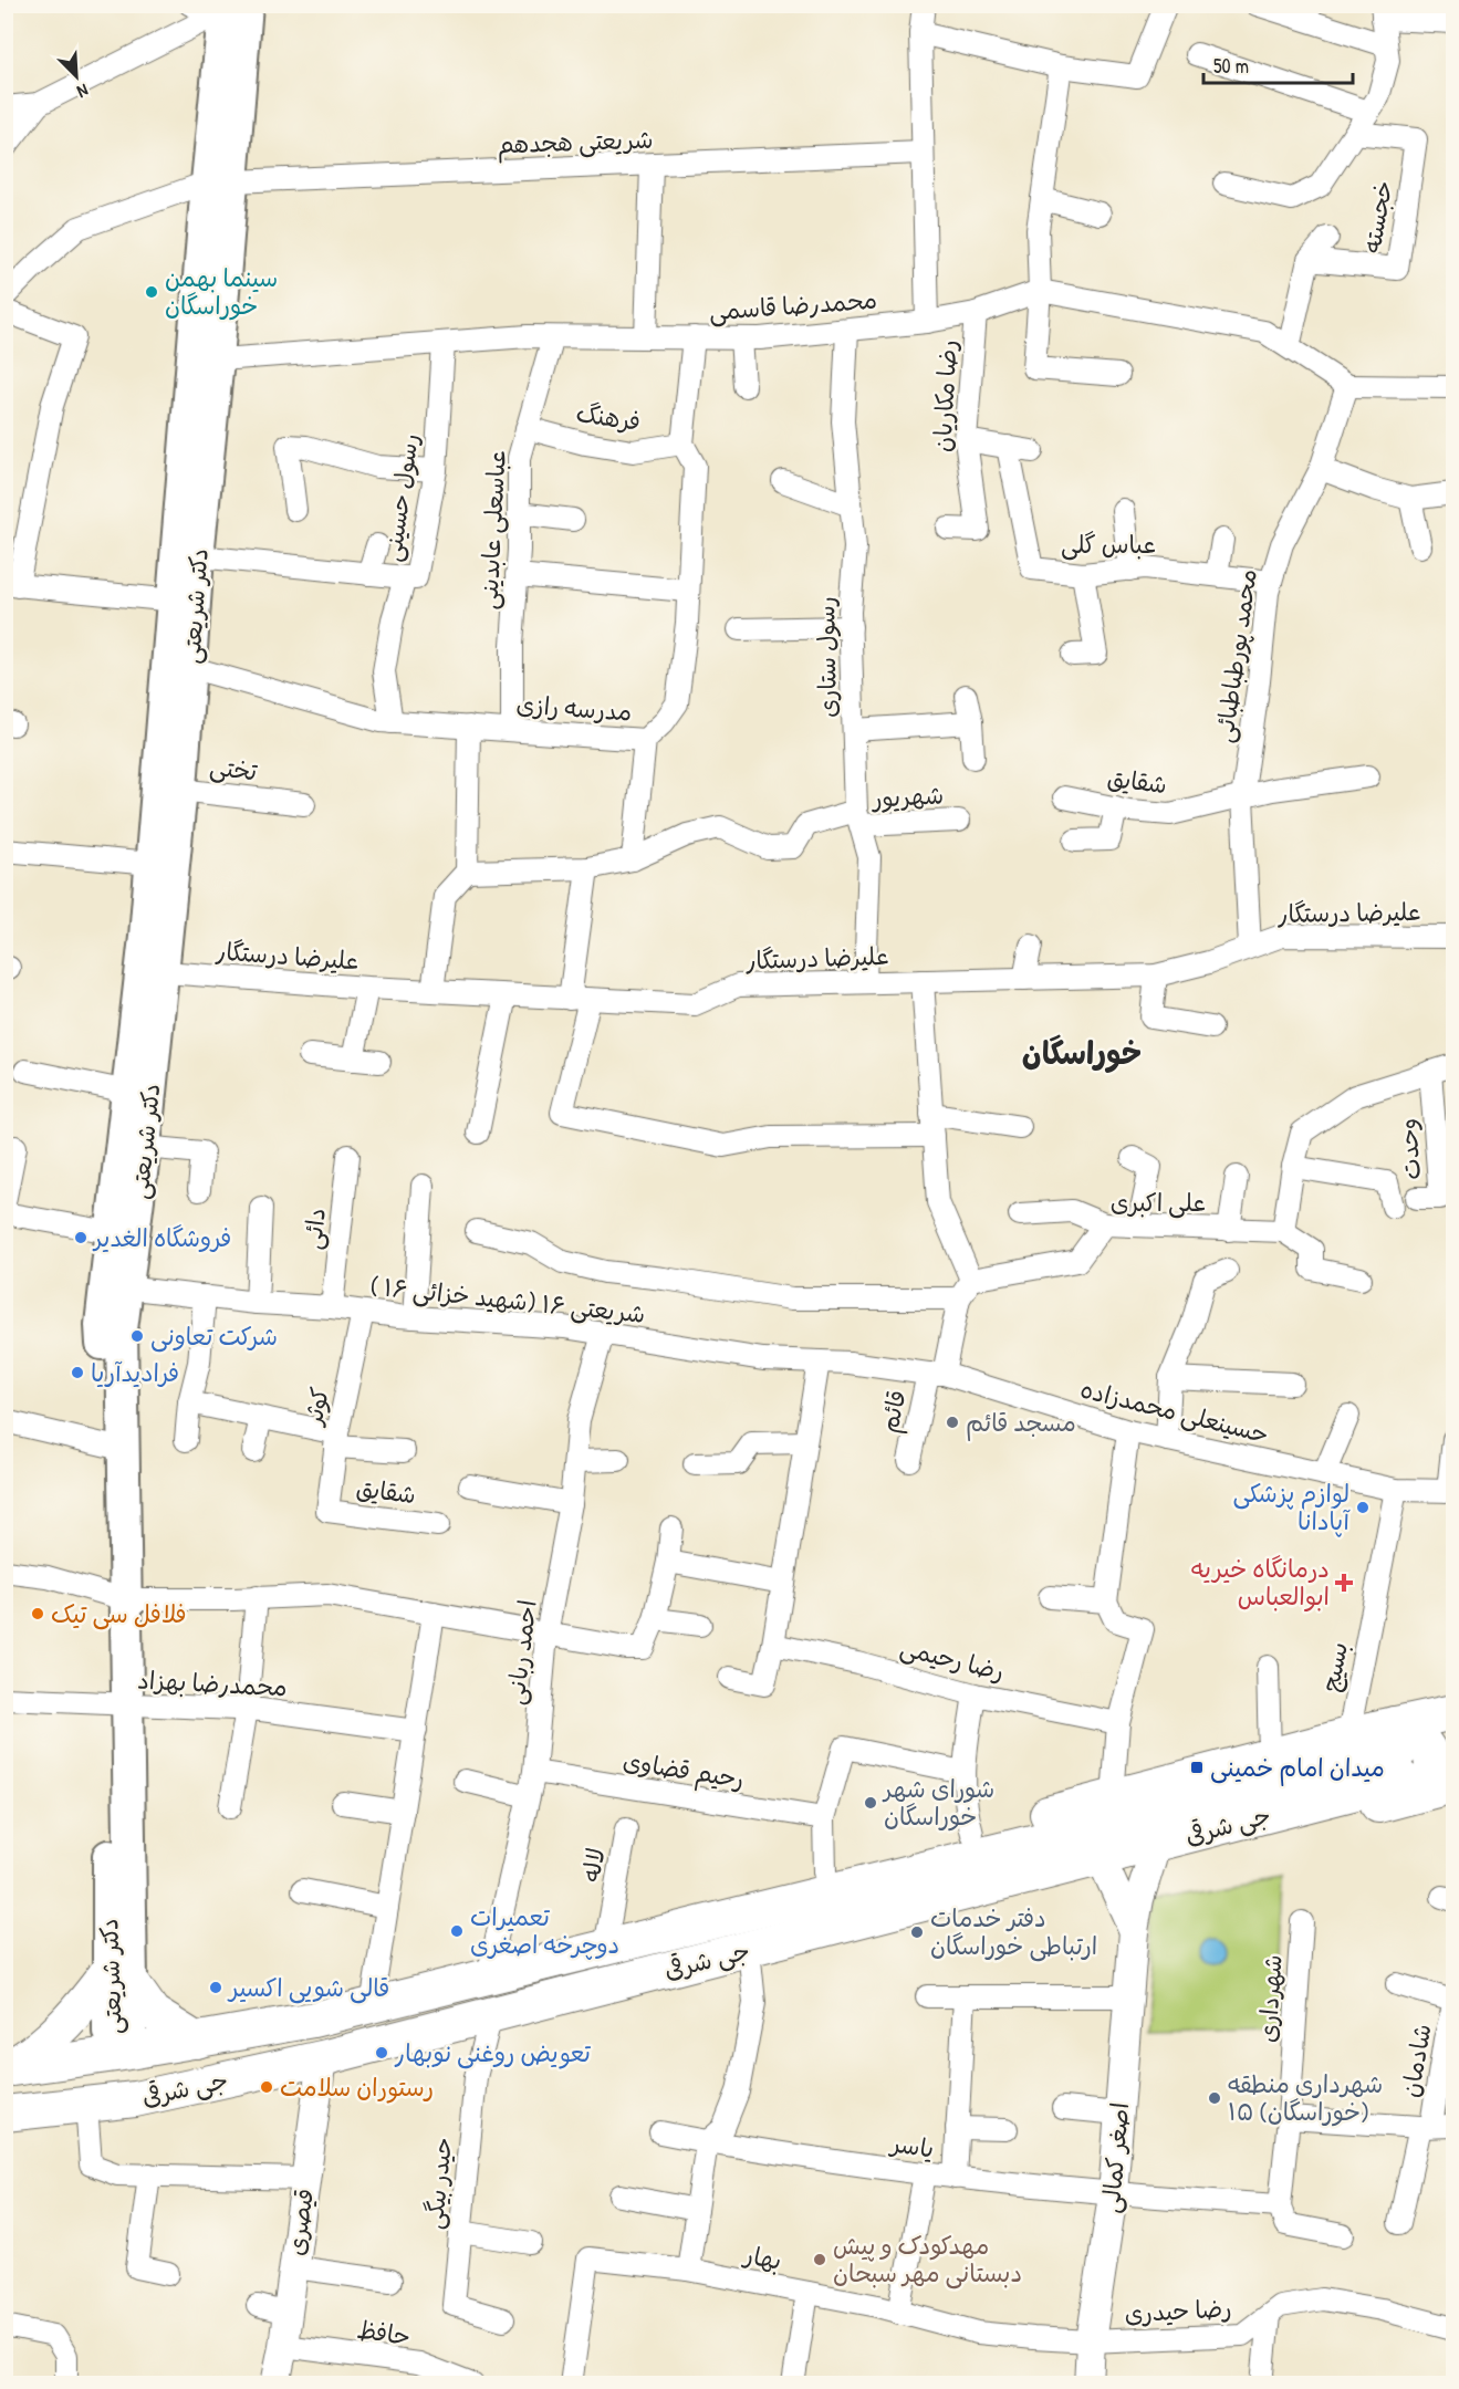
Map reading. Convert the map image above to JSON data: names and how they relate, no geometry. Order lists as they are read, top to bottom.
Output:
{
  "streets": {
    "main road": ["دکتر شریعتی", "جی شرقی"],
    "street": [
      "شریعتی هجدهم",
      "خجسته",
      "محمدرضا قاسمی",
      "رضا مکاریان",
      "فرهنگ",
      "رسول حسینی",
      "عباسعلی عابدینی",
      "عباس گلی",
      "محمد پورطباطبائی",
      "رسول ستاری",
      "مدرسه رازی",
      "تختی",
      "شقایق",
      "شهریور",
      "علیرضا درستگار",
      "وحدت",
      "علی اکبری",
      "دائی",
      "شریعتی ۱۶ (شهید خزائی ۱۶ )",
      "کوثر",
      "قائم",
      "حسینعلی محمدزاده",
      "احمد ربانی",
      "رضا رحیمی",
      "بسیج",
      "محمدرضا بهزاد",
      "رحیم قضاوی",
      "لاله",
      "شهرداری",
      "شادمان",
      "یاسر",
      "اصغر کمالی",
      "حیدر بیگی",
      "قیصری",
      "بهار",
      "رضا حیدری",
      "حافظ"
    ]
  },
  "crossings": [
    ["شریعتی هجدهم", "دکتر شریعتی"],
    ["محمدرضا قاسمی", "رضا مکاریان"],
    ["محمدرضا قاسمی", "رسول حسینی"],
    ["محمدرضا قاسمی", "عباسعلی عابدینی"],
    ["محمدرضا قاسمی", "دکتر شریعتی"],
    ["محمدرضا قاسمی", "محمد پورطباطبائی"],
    ["محمدرضا قاسمی", "رسول ستاری"],
    ["محمدرضا قاسمی", "مدرسه رازی"],
    ["فرهنگ", "عباسعلی عابدینی"],
    ["فرهنگ", "مدرسه رازی"],
    ["رسول حسینی", "دکتر شریعتی"],
    ["عباسعلی عابدینی", "مدرسه رازی"],
    ["عباس گلی", "محمد پورطباطبائی"],
    ["دکتر شریعتی", "مدرسه رازی"],
    ["دکتر شریعتی", "تختی"],
    ["دکتر شریعتی", "علیرضا درستگار"],
    ["دکتر شریعتی", "شریعتی ۱۶ (شهید خزائی ۱۶ )"],
    ["دکتر شریعتی", "محمدرضا بهزاد"],
    ["دکتر شریعتی", "جی شرقی"],
    ["محمد پورطباطبائی", "شقایق"],
    ["محمد پورطباطبائی", "علیرضا درستگار"],
    ["رسول ستاری", "شهریور"],
    ["رسول ستاری", "علیرضا درستگار"],
    ["شقایق", "کوثر"],
    ["دائی", "شریعتی ۱۶ (شهید خزائی ۱۶ )"],
    ["شریعتی ۱۶ (شهید خزائی ۱۶ )", "کوثر"],
    ["شریعتی ۱۶ (شهید خزائی ۱۶ )", "قائم"],
    ["شریعتی ۱۶ (شهید خزائی ۱۶ )", "حسینعلی محمدزاده"],
    ["شریعتی ۱۶ (شهید خزائی ۱۶ )", "احمد ربانی"],
    ["قائم", "حسینعلی محمدزاده"],
    ["حسینعلی محمدزاده", "بسیج"],
    ["احمد ربانی", "رحیم قضاوی"],
    ["احمد ربانی", "جی شرقی"],
    ["جی شرقی", "لاله"],
    ["جی شرقی", "حیدر بیگی"],
    ["جی شرقی", "قیصری"],
    ["شهرداری", "یاسر"],
    ["یاسر", "اصغر کمالی"],
    ["اصغر کمالی", "بهار"],
    ["اصغر کمالی", "رضا حیدری"],
    ["قیصری", "حافظ"],
    ["بهار", "رضا حیدری"]
  ],
  "districts": ["خوراسگان"],
  "places": {
    "other": [
      "سینما بهمن خوراسگان",
      "فروشگاه الغدیر",
      "شرکت تعاونی",
      "فرادیدآریا",
      "مسجد قائم",
      "لوازم پزشکی آپادانا",
      "فلافل سی تیک",
      "شورای شهر خوراسگان",
      "تعمیرات دوچرخه اصغری",
      "دفتر خدمات ارتباطی خوراسگان",
      "قالی شویی اکسیر",
      "تعویض روغنی نوبهار",
      "رستوران سلامت",
      "شهرداری منطقه ۱۵ (خوراسگان)",
      "مهدکودک و پیش دبستانی مهر سبحان"
    ],
    "health": ["درمانگاه خیریه ابوالعباس"],
    "transit": ["میدان امام خمینی"]
  },
  "scale_bar": "50 m",
  "north": "bottom right"
}
